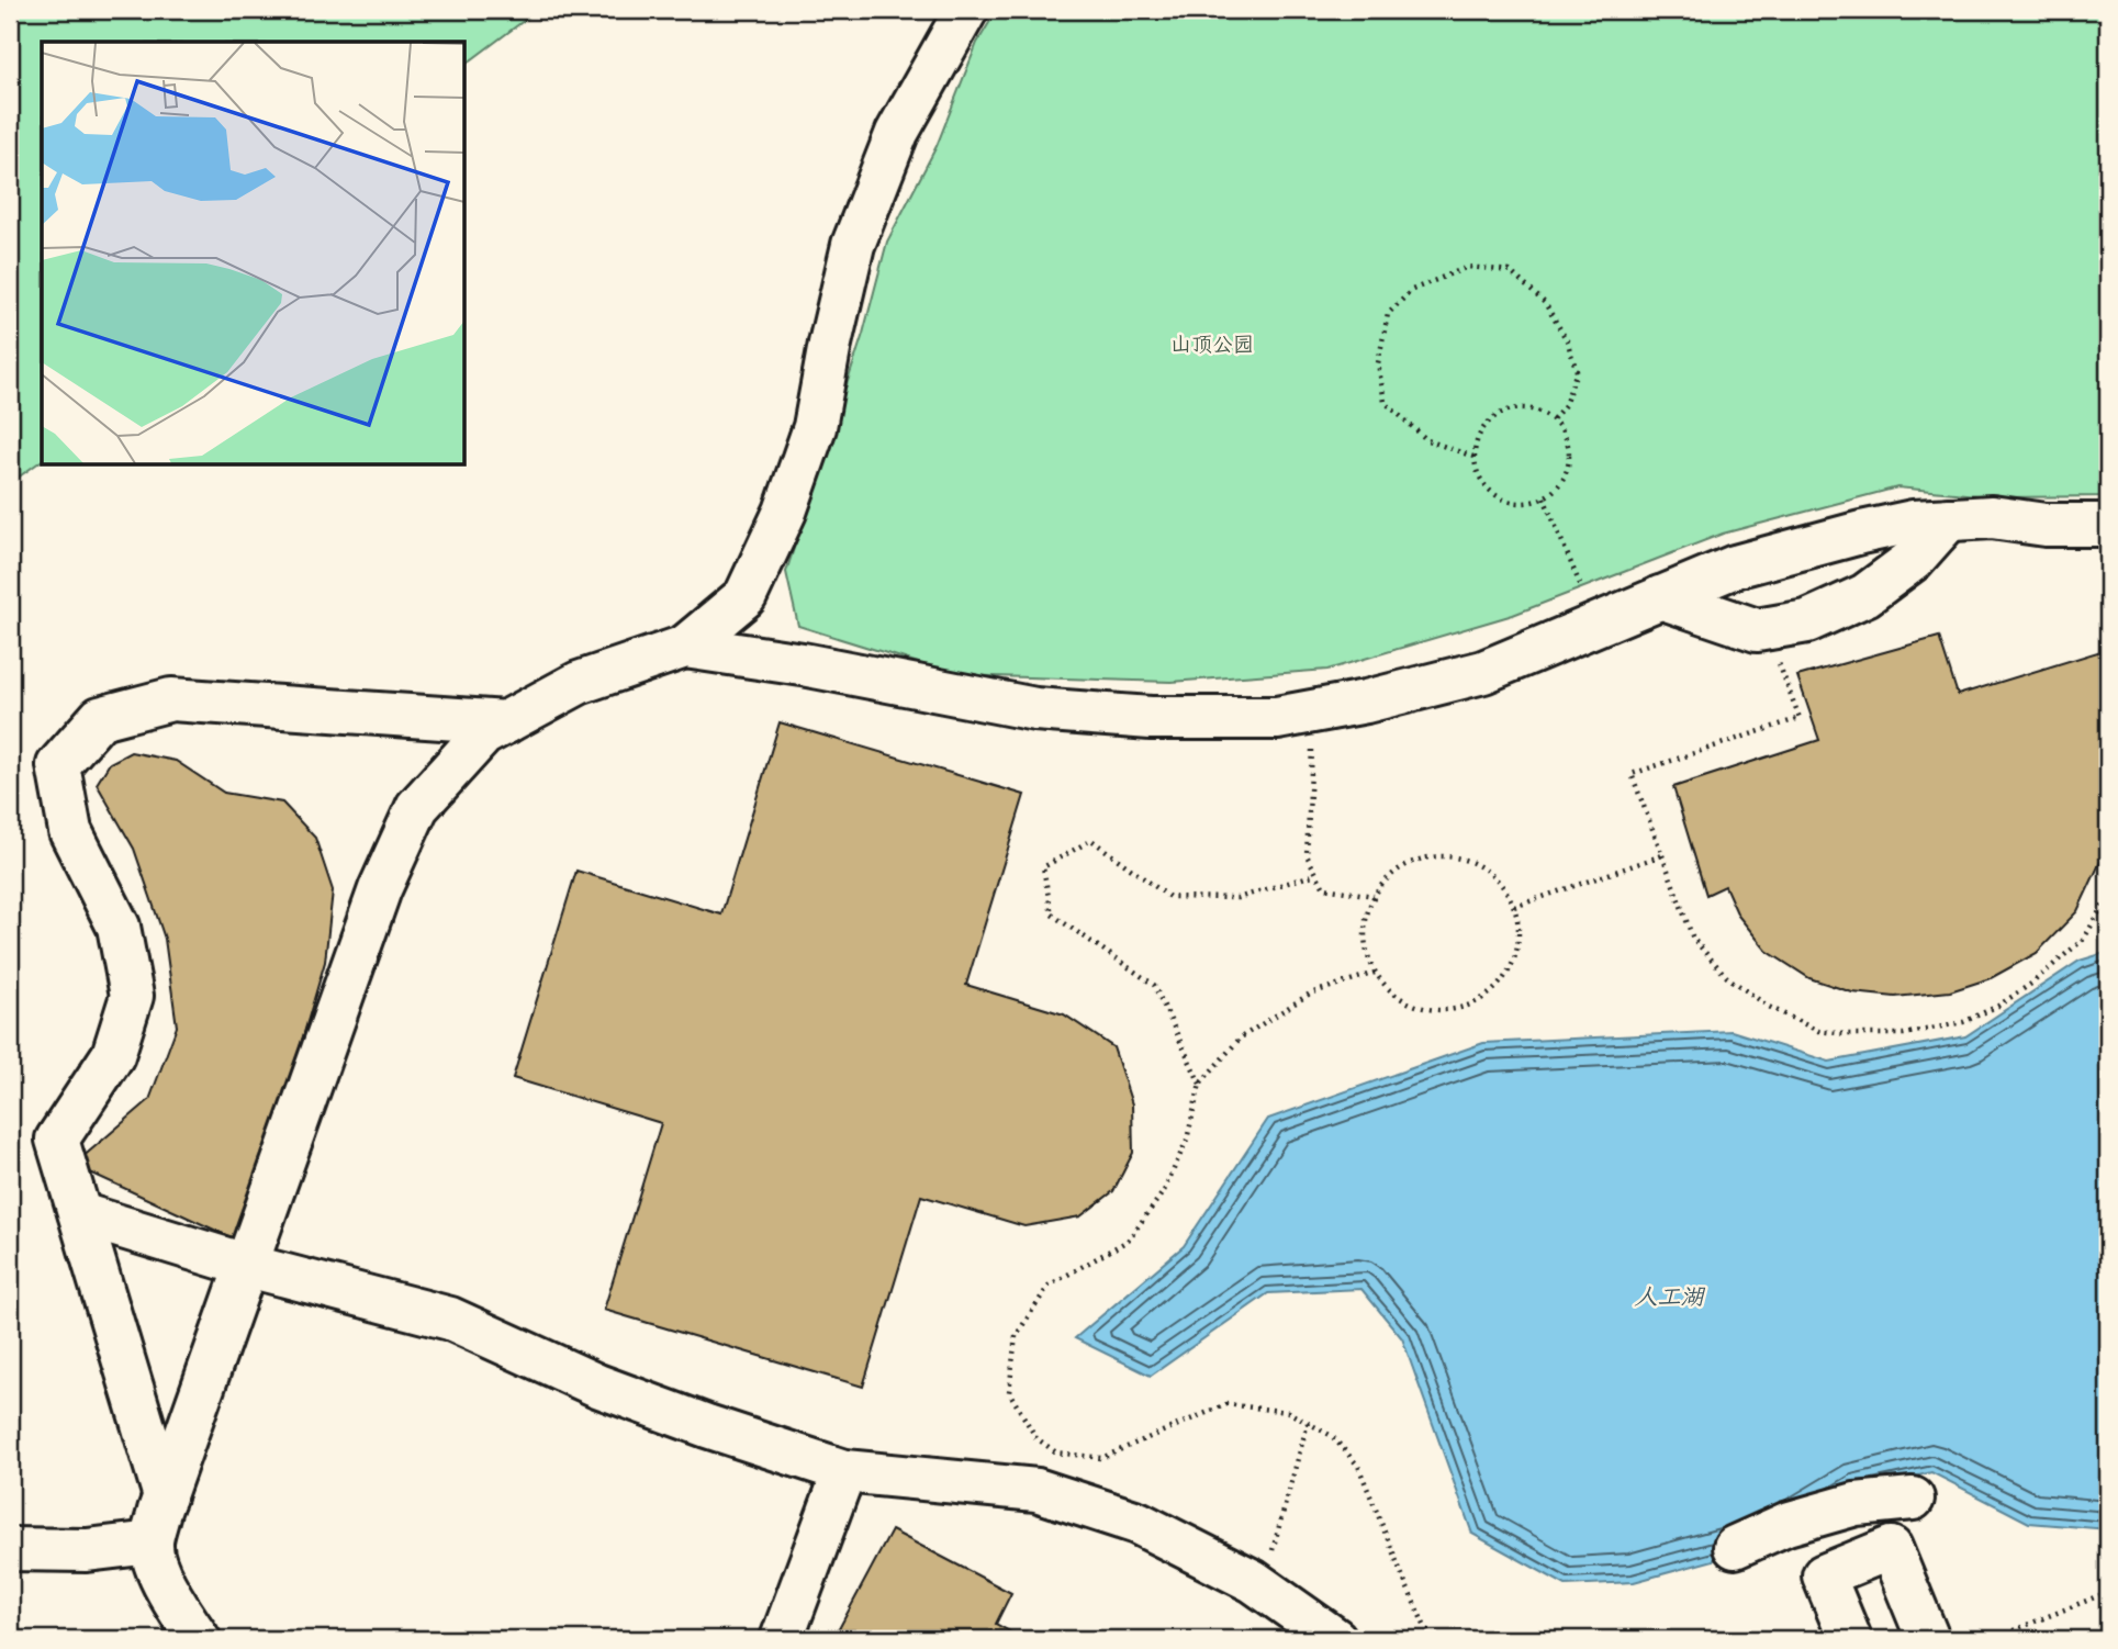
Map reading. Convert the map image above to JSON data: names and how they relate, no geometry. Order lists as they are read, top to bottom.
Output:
{
  "water": ["人工湖"],
  "parks": ["山顶公园"]
}
